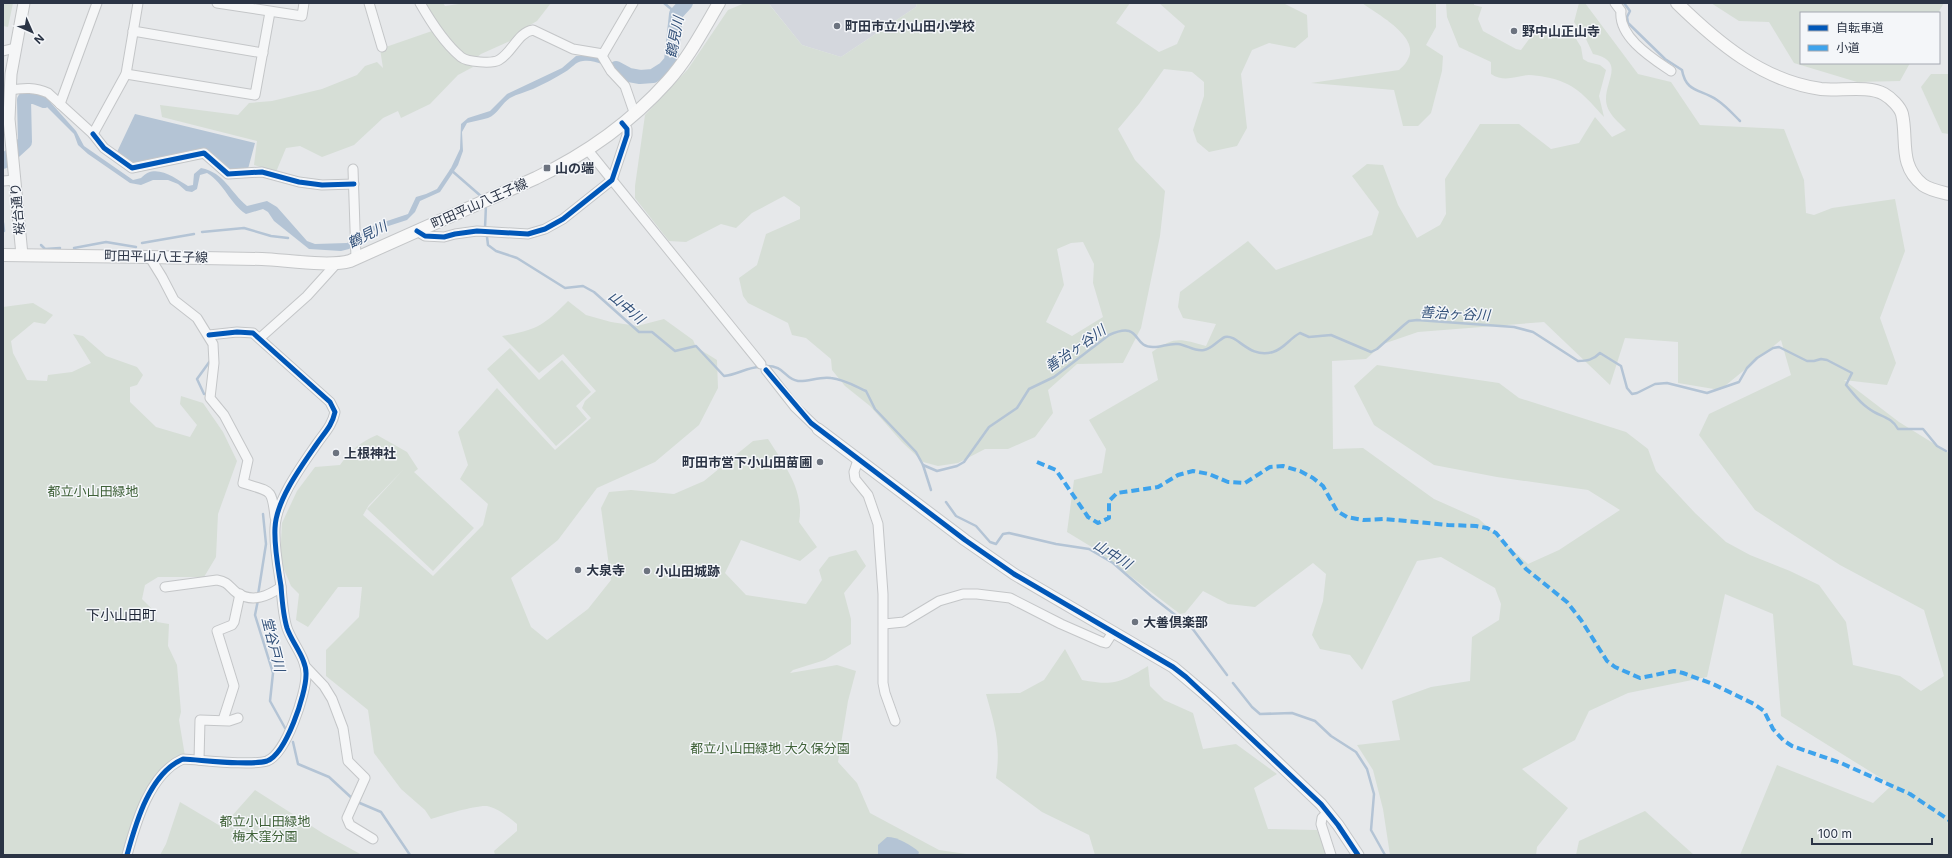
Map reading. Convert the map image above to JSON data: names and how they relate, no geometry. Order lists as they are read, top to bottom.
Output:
{
  "streets": {
    "main road": ["町田平山八王子線"],
    "street": ["桜台通り"]
  },
  "crossings": [
    ["町田平山八王子線", "桜台通り"]
  ],
  "districts": ["下小山田町"],
  "water": [
    "鶴見川",
    "山中川",
    "善治ヶ谷川",
    "堂谷戸川"
  ],
  "parks": ["都立小山田緑地", "都立小山田緑地 大久保分園", "都立小山田緑地 梅木窪分園"],
  "places": {
    "other": [
      "町田市立小山田小学校",
      "野中山正山寺",
      "上根神社",
      "町田市営下小山田苗圃",
      "大泉寺",
      "小山田城跡",
      "大善倶楽部"
    ],
    "transit": ["山の端"]
  },
  "legend": ["自転車道", "小道"],
  "scale_bar": "100 m",
  "north": "bottom right"
}
